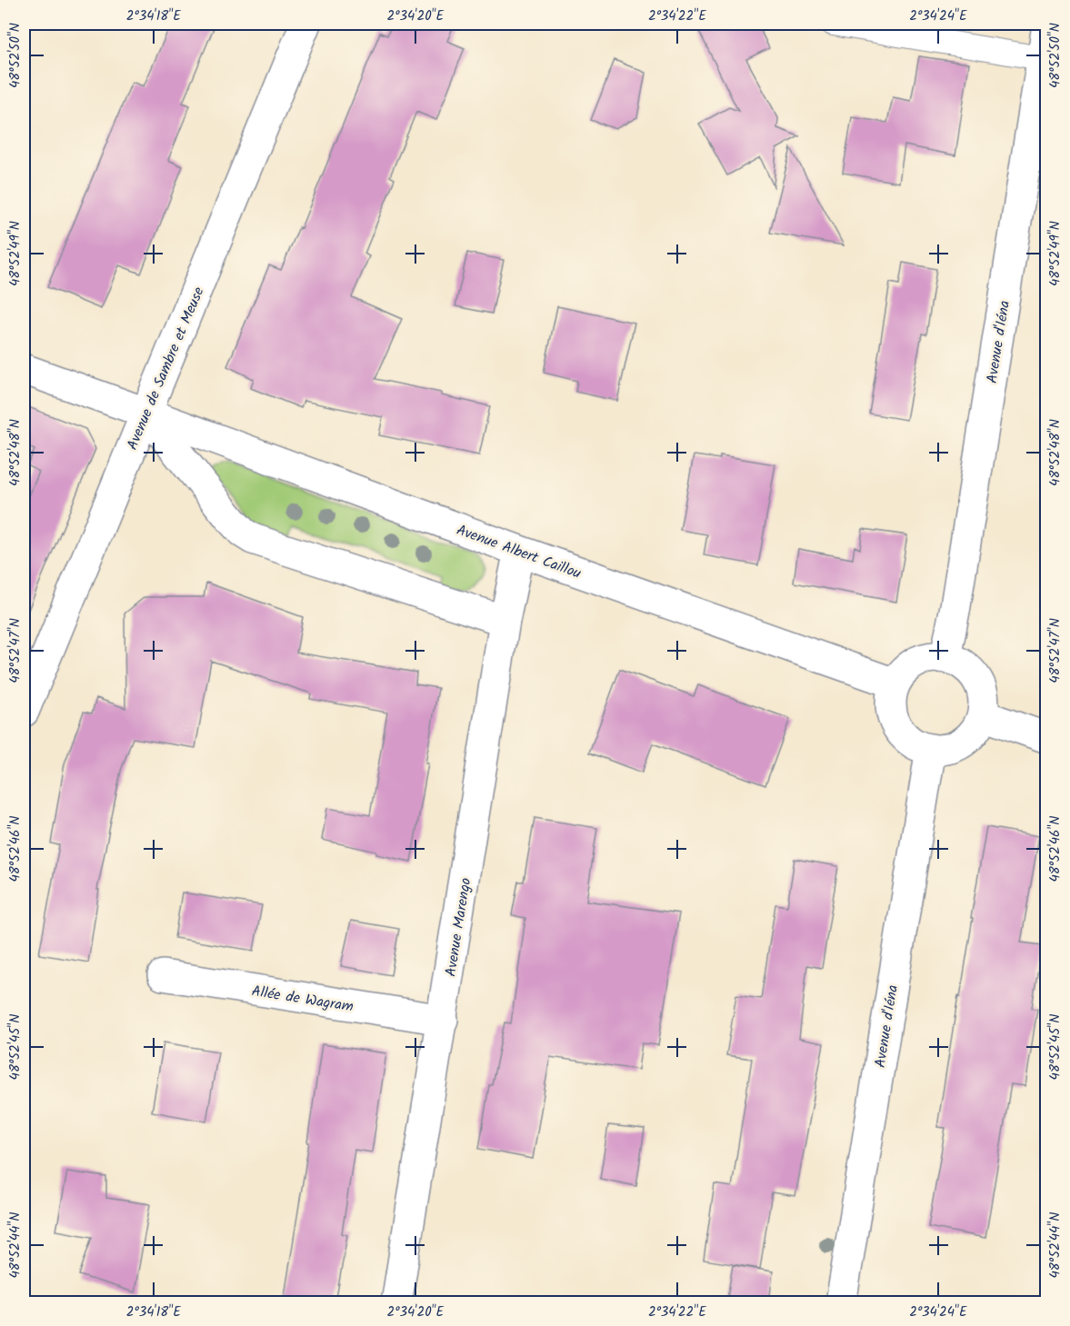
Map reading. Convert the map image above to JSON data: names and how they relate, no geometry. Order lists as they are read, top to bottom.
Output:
{
  "streets": {
    "street": [
      "Avenue d'Iéna",
      "Avenue de Sambre et Meuse",
      "Avenue Albert Caillou",
      "Avenue Marengo",
      "Allée de Wagram"
    ]
  },
  "crossings": [
    ["Avenue d'Iéna", "Avenue Albert Caillou"],
    ["Avenue de Sambre et Meuse", "Avenue Albert Caillou"],
    ["Avenue Albert Caillou", "Avenue Marengo"],
    ["Avenue Marengo", "Allée de Wagram"]
  ],
  "coordinates": [
    "2°34'18\"E",
    "2°34'20\"E",
    "2°34'22\"E",
    "2°34'24\"E",
    "48°52'50\"N",
    "48°52'49\"N",
    "48°52'48\"N",
    "48°52'47\"N",
    "48°52'46\"N",
    "48°52'45\"N",
    "48°52'44\"N"
  ]
}
